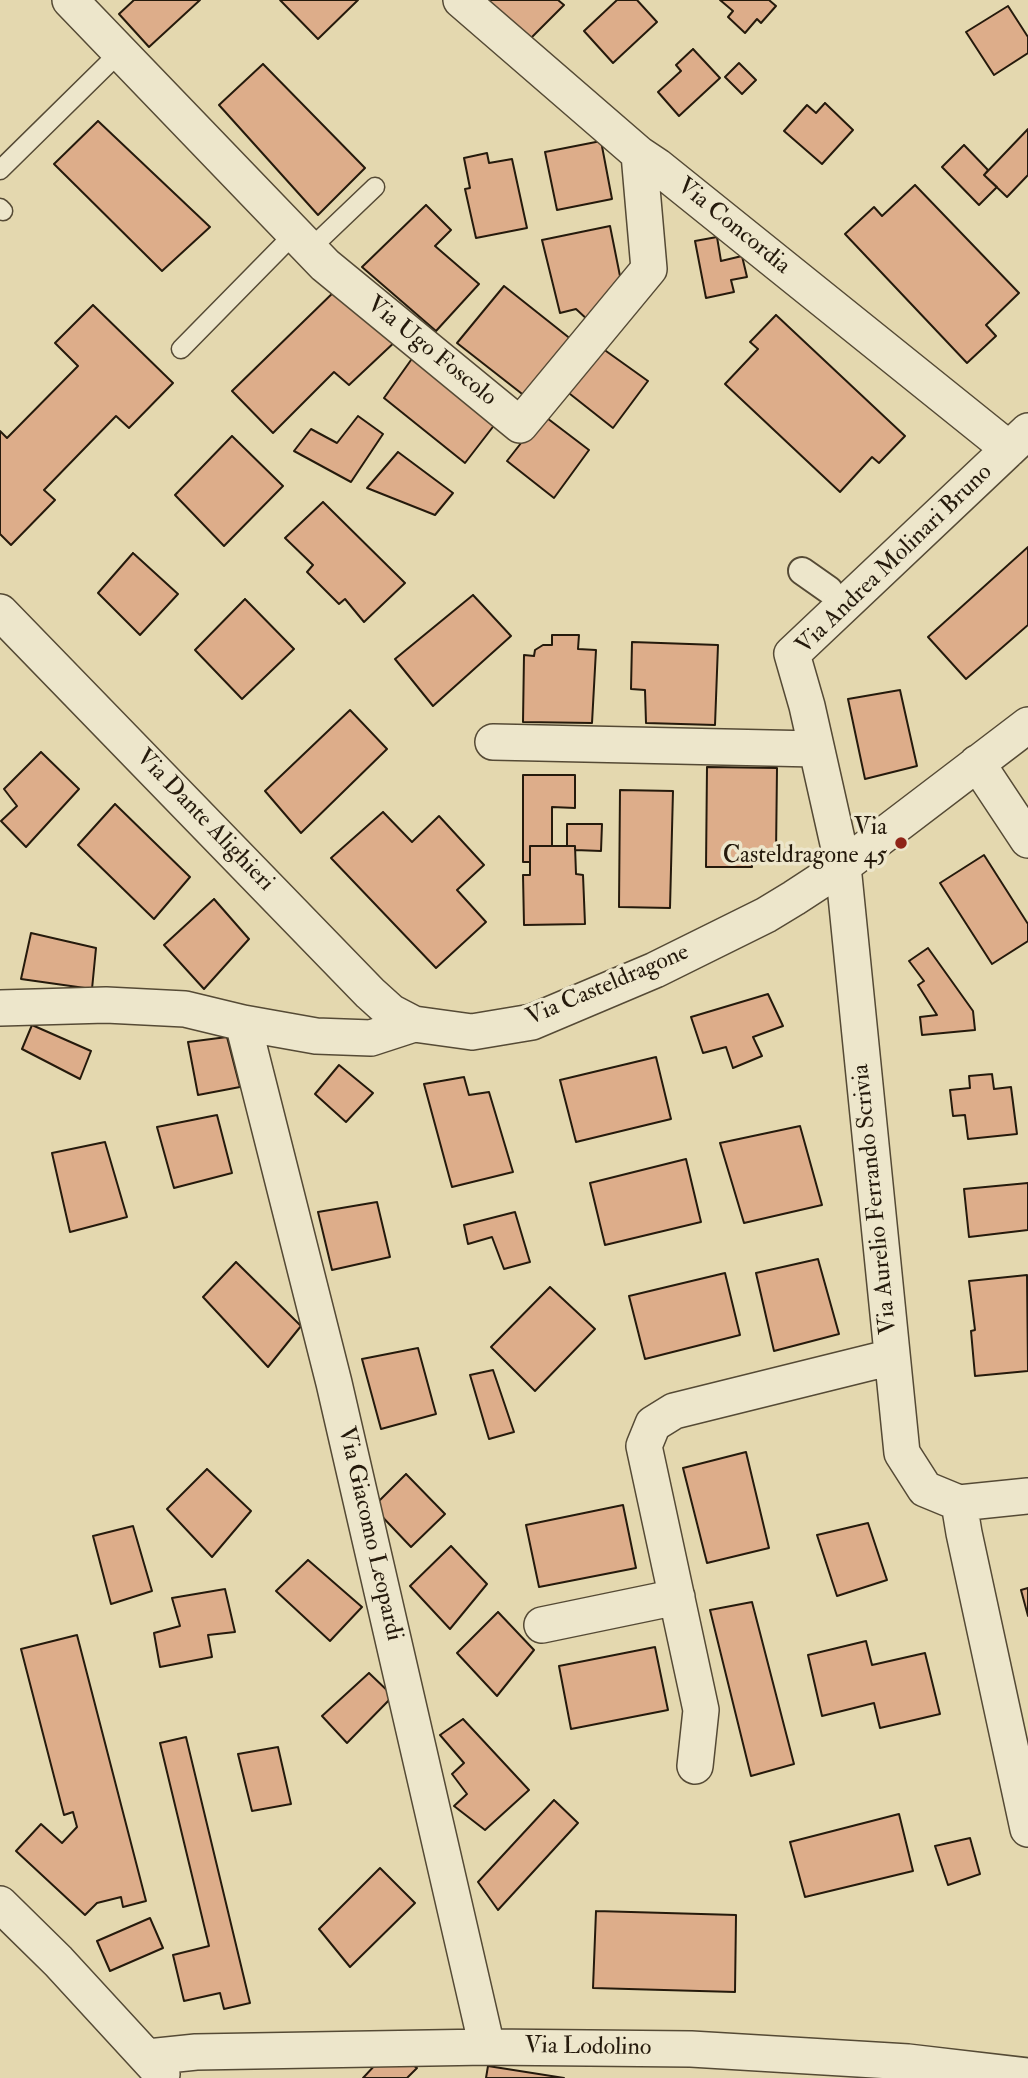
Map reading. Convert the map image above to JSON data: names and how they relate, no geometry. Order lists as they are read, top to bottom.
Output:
{
  "streets": {
    "street": [
      "Via Concordia",
      "Via Ugo Foscolo",
      "Via Andrea Molinari Bruno",
      "Via Dante Alighieri",
      "Via Casteldragone",
      "Via Aurelio Ferrando Scrivia",
      "Via Giacomo Leopardi",
      "Via Lodolino"
    ]
  },
  "crossings": [
    ["Via Concordia", "Via Ugo Foscolo"],
    ["Via Concordia", "Via Andrea Molinari Bruno"],
    ["Via Andrea Molinari Bruno", "Via Casteldragone"],
    ["Via Andrea Molinari Bruno", "Via Aurelio Ferrando Scrivia"],
    ["Via Dante Alighieri", "Via Casteldragone"],
    ["Via Casteldragone", "Via Aurelio Ferrando Scrivia"],
    ["Via Casteldragone", "Via Giacomo Leopardi"],
    ["Via Giacomo Leopardi", "Via Lodolino"]
  ],
  "places": ["Via Casteldragone 45"]
}
